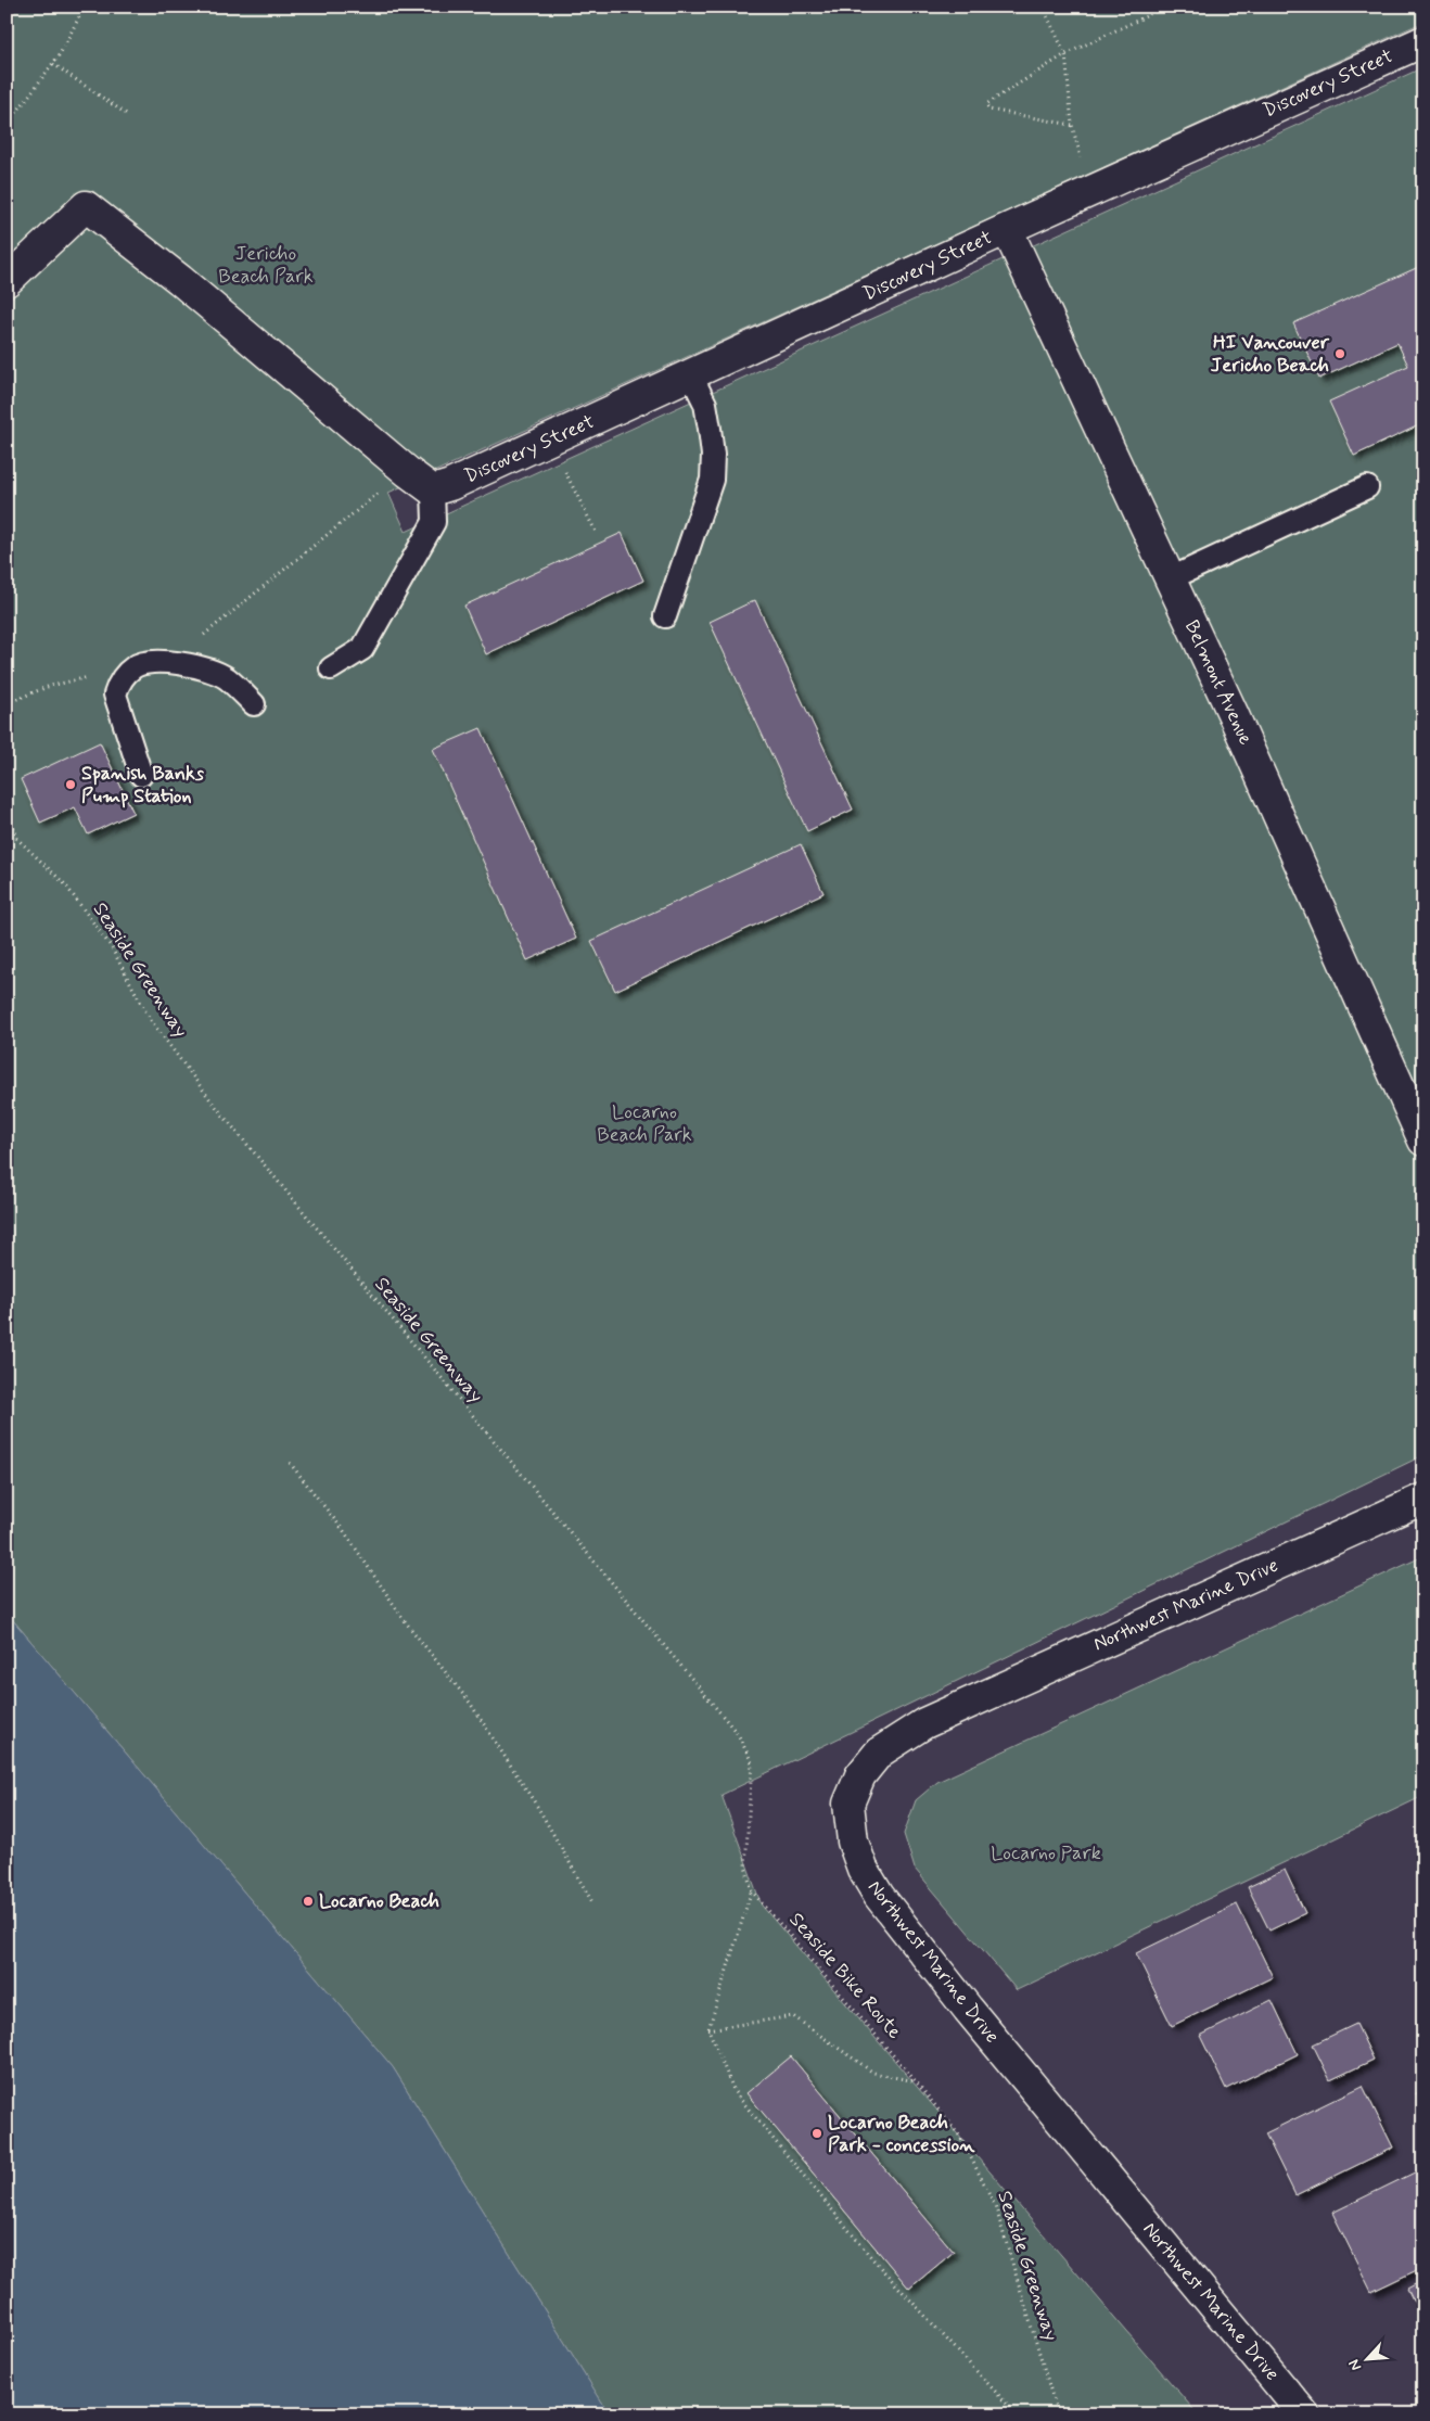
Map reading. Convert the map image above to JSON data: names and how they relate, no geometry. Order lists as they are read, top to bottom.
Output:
{
  "streets": {
    "street": ["Discovery Street", "Belmont Avenue", "Northwest Marine Drive"],
    "path": ["Seaside Greenway", "Seaside Bike Route"]
  },
  "crossings": [
    ["Discovery Street", "Belmont Avenue"],
    ["Seaside Greenway", "Seaside Bike Route"]
  ],
  "parks": ["Jericho Beach Park", "Locarno Beach Park", "Locarno Park"],
  "places": [
    "HI Vancouver Jericho Beach",
    "Spanish Banks Pump Station",
    "Locarno Beach",
    "Locarno Beach Park - concession"
  ],
  "north": "bottom left"
}
